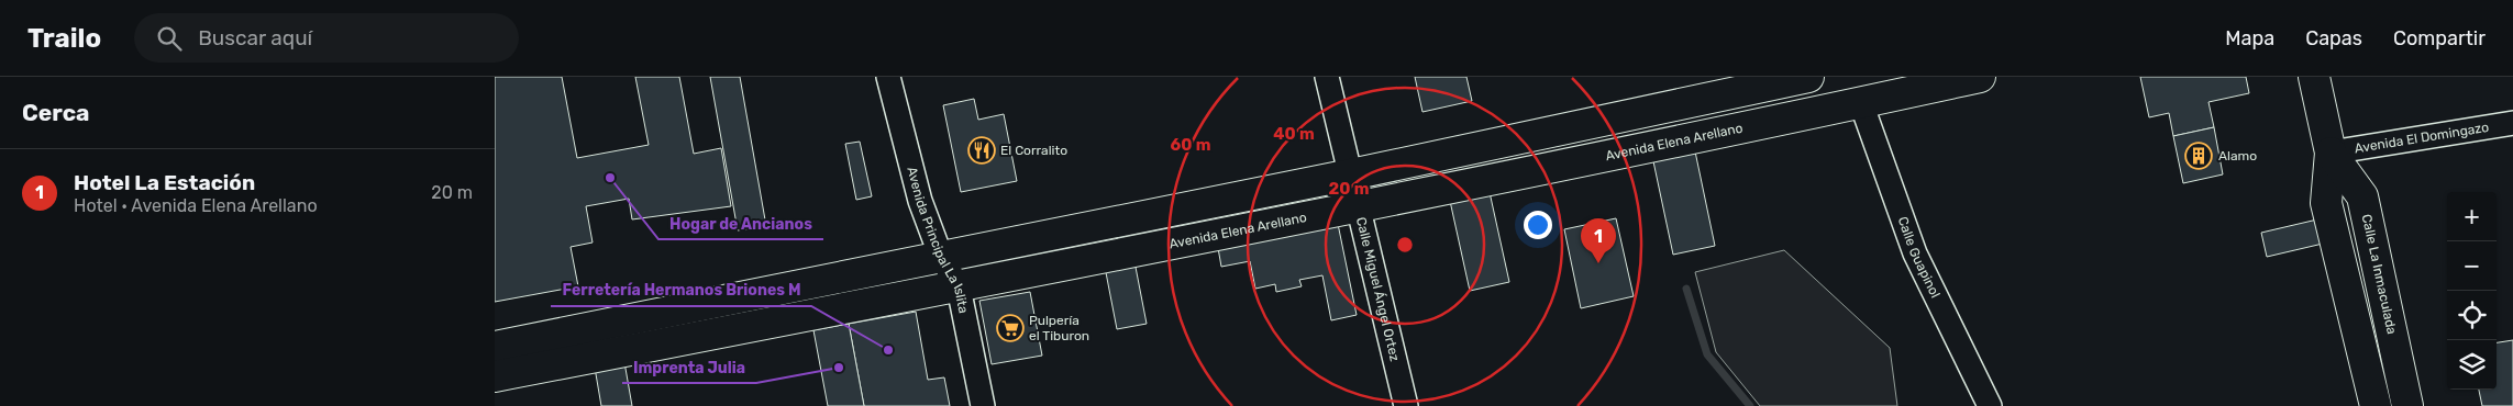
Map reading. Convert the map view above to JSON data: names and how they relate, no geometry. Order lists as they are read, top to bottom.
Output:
{
  "streets": {
    "main road": ["Avenida Elena Arellano", "Calle La Inmaculada"],
    "street": [
      "Avenida El Domingazo",
      "Avenida Principal La Islita",
      "Calle Guapinol",
      "Calle Miguel Ángel Ortez"
    ]
  },
  "crossings": [
    ["Avenida El Domingazo", "Calle La Inmaculada"],
    ["Avenida Elena Arellano", "Avenida Principal La Islita"],
    ["Avenida Elena Arellano", "Calle Guapinol"],
    ["Avenida Elena Arellano", "Calle Miguel Ángel Ortez"]
  ],
  "places": {
    "restaurant": ["El Corralito"],
    "building": ["Alamo"],
    "other": ["Hogar de Ancianos", "Ferretería Hermanos Briones M", "Imprenta Julia"],
    "supermarket": ["Pulpería el Tiburon"]
  },
  "page": {
    "header": "Trailo",
    "search": "Buscar aquí",
    "nav": ["Mapa", "Capas", "Compartir"],
    "heading": "Cerca",
    "list": [
      {
        "mark": "1",
        "name": "Hotel La Estación",
        "note": "Hotel · Avenida Elena Arellano",
        "value": "20 m"
      }
    ],
    "map_buttons": ["+", "−"],
    "pins": "1"
  },
  "rings": ["40 m", "60 m", "20 m"]
}
